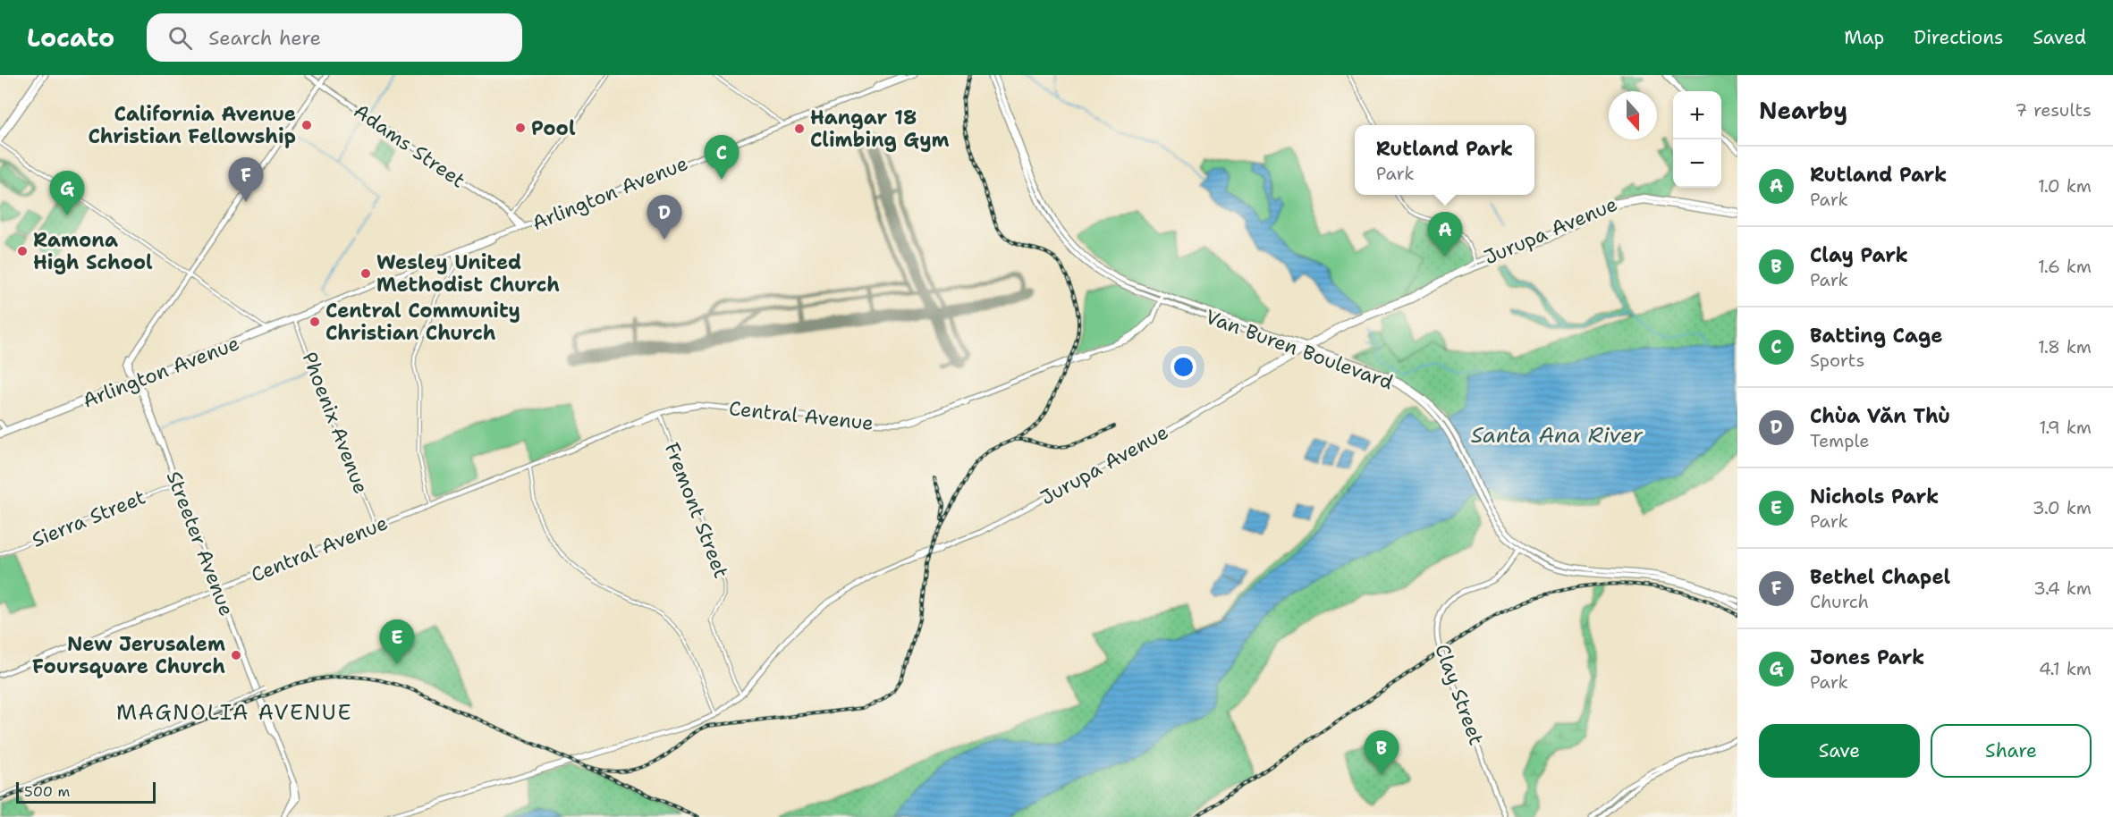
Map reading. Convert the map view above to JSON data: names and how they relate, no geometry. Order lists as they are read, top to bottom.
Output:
{
  "streets": {
    "main road": [
      "Adams Street",
      "Arlington Avenue",
      "Jurupa Avenue",
      "Van Buren Boulevard",
      "Central Avenue",
      "Streeter Avenue",
      "Clay Street"
    ],
    "street": ["Phoenix Avenue", "Fremont Street", "Sierra Street"]
  },
  "crossings": [
    ["Adams Street", "Arlington Avenue"],
    ["Arlington Avenue", "Phoenix Avenue"],
    ["Arlington Avenue", "Streeter Avenue"],
    ["Jurupa Avenue", "Van Buren Boulevard"],
    ["Jurupa Avenue", "Fremont Street"],
    ["Van Buren Boulevard", "Central Avenue"],
    ["Van Buren Boulevard", "Clay Street"],
    ["Central Avenue", "Phoenix Avenue"],
    ["Central Avenue", "Fremont Street"],
    ["Central Avenue", "Streeter Avenue"],
    ["Sierra Street", "Streeter Avenue"]
  ],
  "districts": ["MAGNOLIA AVENUE"],
  "water": ["Santa Ana River"],
  "places": [
    "California Avenue Christian Fellowship",
    "Pool",
    "Hangar 18 Climbing Gym",
    "Ramona High School",
    "Wesley United Methodist Church",
    "Central Community Christian Church",
    "New Jerusalem Foursquare Church"
  ],
  "scale_bar": "500 m",
  "north": "bottom",
  "page": {
    "header": "Locato",
    "search": "Search here",
    "nav": ["Map", "Directions", "Saved"],
    "heading": ["Nearby", "7 results"],
    "map_buttons": ["+", "−"],
    "popup": ["Rutland Park", "Park"],
    "pins": [
      "C",
      "F",
      "G",
      "D",
      "A",
      "E",
      "B"
    ],
    "list": [
      {
        "mark": "A",
        "name": "Rutland Park",
        "note": "Park",
        "value": "1.0 km"
      },
      {
        "mark": "B",
        "name": "Clay Park",
        "note": "Park",
        "value": "1.6 km"
      },
      {
        "mark": "C",
        "name": "Batting Cage",
        "note": "Sports",
        "value": "1.8 km"
      },
      {
        "mark": "D",
        "name": "Chùa Văn Thù",
        "note": "Temple",
        "value": "1.9 km"
      },
      {
        "mark": "E",
        "name": "Nichols Park",
        "note": "Park",
        "value": "3.0 km"
      },
      {
        "mark": "F",
        "name": "Bethel Chapel",
        "note": "Church",
        "value": "3.4 km"
      },
      {
        "mark": "G",
        "name": "Jones Park",
        "note": "Park",
        "value": "4.1 km"
      }
    ],
    "buttons": ["Save", "Share"],
    "scale": "500 m"
  }
}
